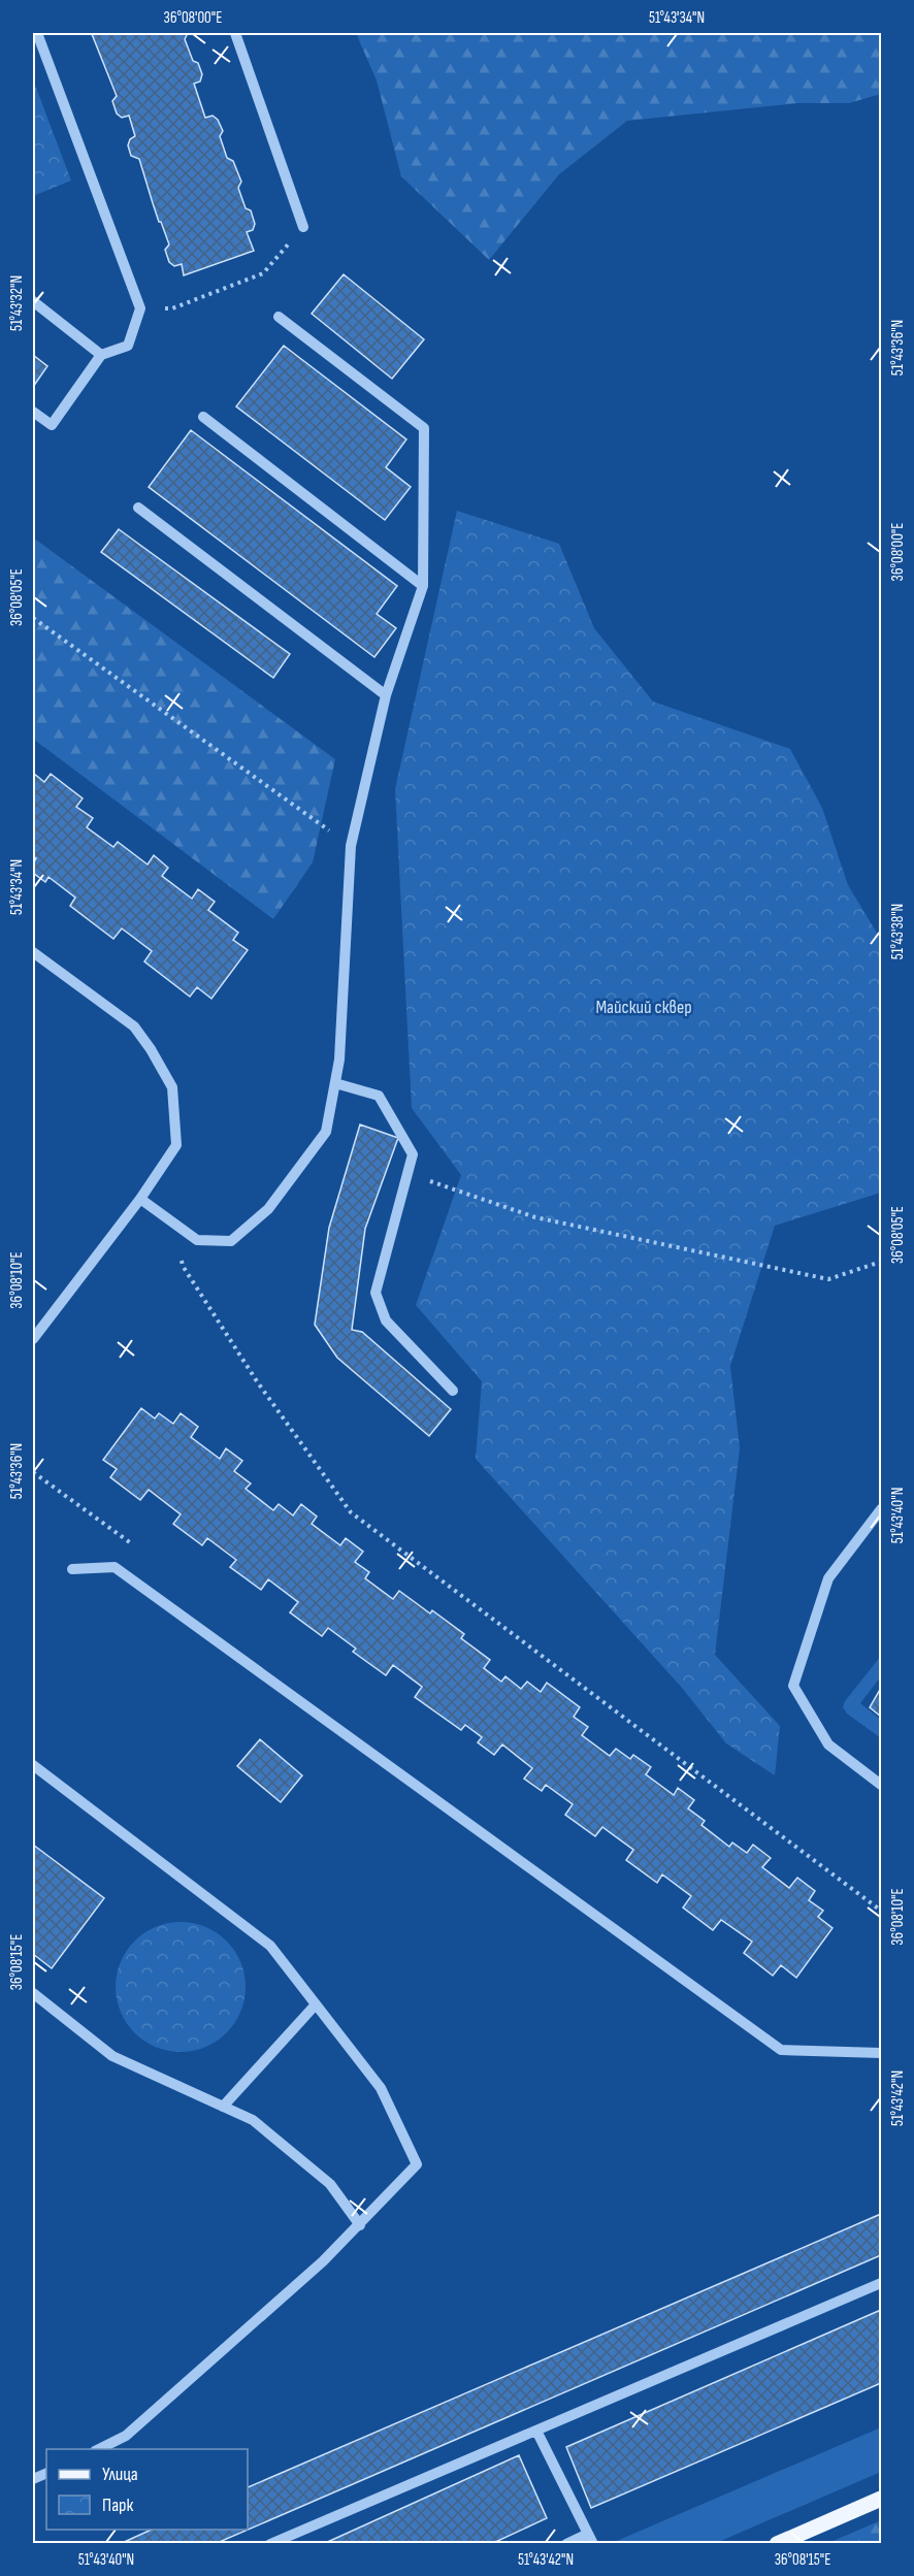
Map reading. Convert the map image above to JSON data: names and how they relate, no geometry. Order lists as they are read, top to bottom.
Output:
{
  "parks": ["Майский сквер"],
  "legend": ["Улица", "Парк"],
  "coordinates": [
    "36°08'00\"E",
    "51°43'34\"N",
    "51°43'32\"N",
    "51°43'36\"N",
    "36°08'05\"E",
    "51°43'38\"N",
    "36°08'10\"E",
    "51°43'40\"N",
    "36°08'15\"E",
    "51°43'42\"N"
  ]
}
